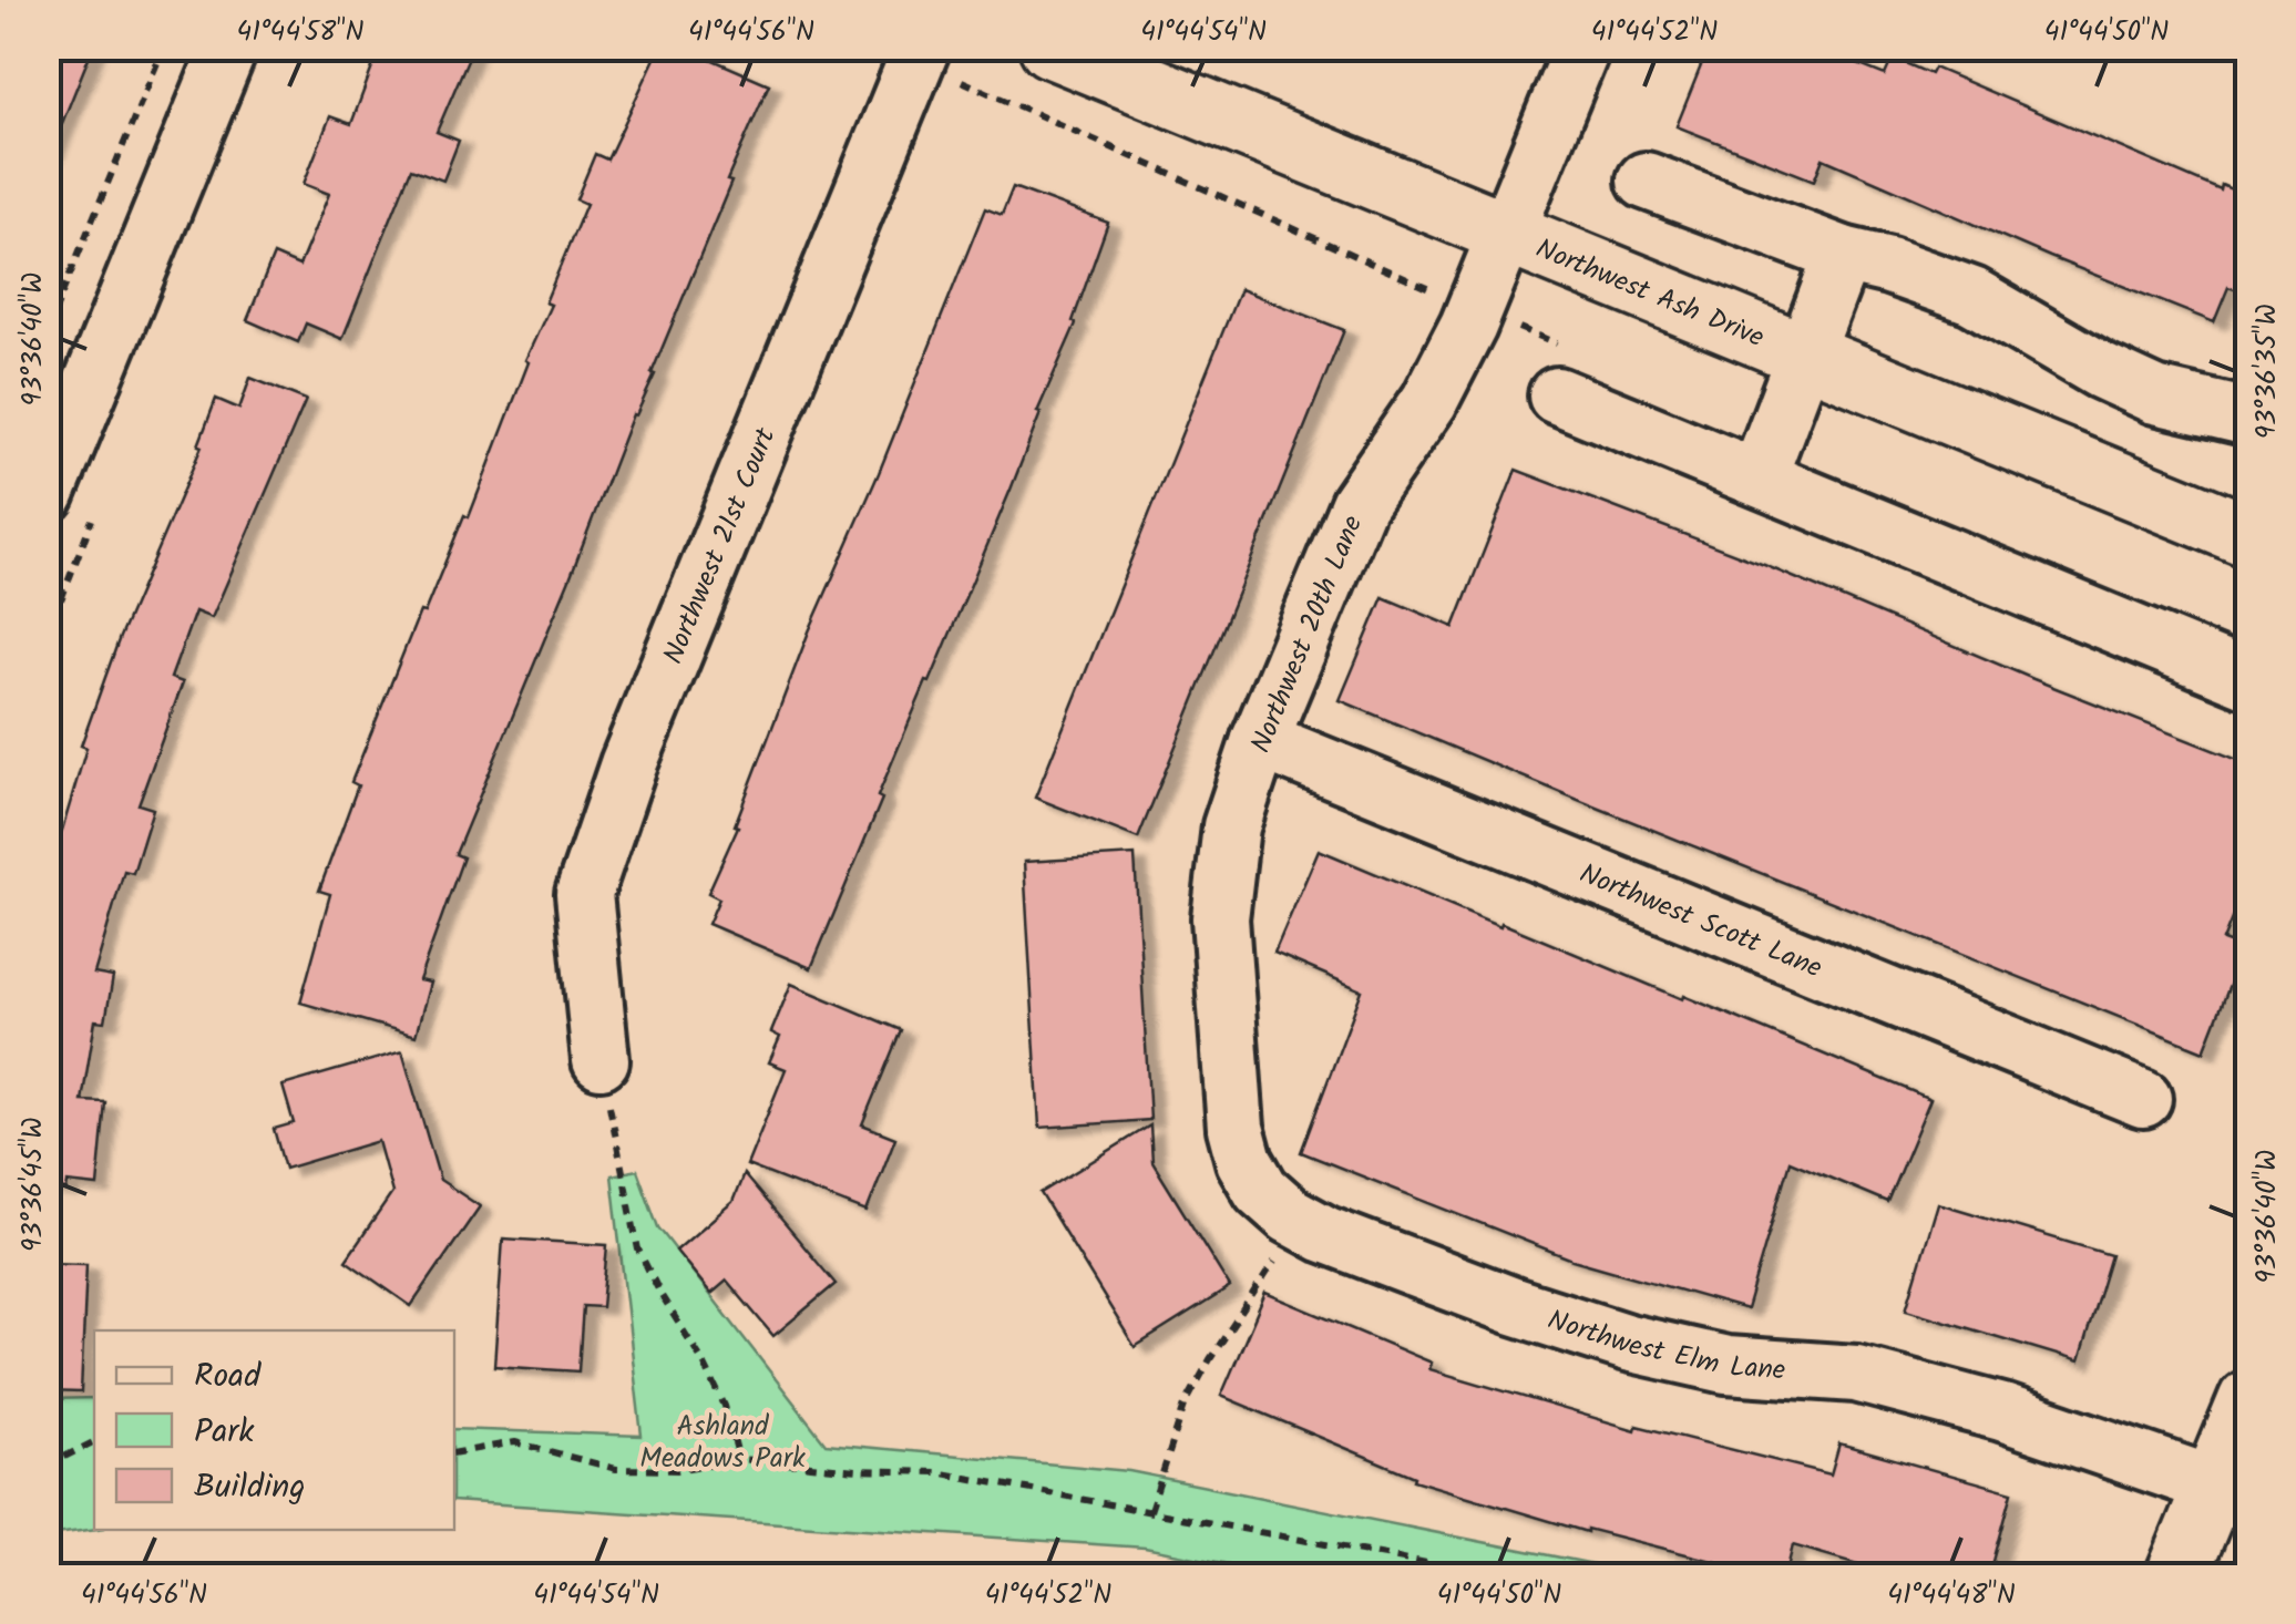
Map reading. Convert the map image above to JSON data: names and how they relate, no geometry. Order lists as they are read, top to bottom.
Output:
{
  "streets": {
    "street": [
      "Northwest Ash Drive",
      "Northwest 21st Court",
      "Northwest 20th Lane",
      "Northwest Scott Lane",
      "Northwest Elm Lane"
    ]
  },
  "crossings": [
    ["Northwest Ash Drive", "Northwest 20th Lane"],
    ["Northwest 20th Lane", "Northwest Scott Lane"],
    ["Northwest 20th Lane", "Northwest Elm Lane"]
  ],
  "parks": ["Ashland Meadows Park"],
  "legend": ["Road", "Park", "Building"],
  "coordinates": [
    "41°44'58\"N",
    "41°44'56\"N",
    "41°44'54\"N",
    "41°44'52\"N",
    "41°44'50\"N",
    "93°36'40\"W",
    "93°36'35\"W",
    "93°36'45\"W",
    "41°44'48\"N"
  ]
}
